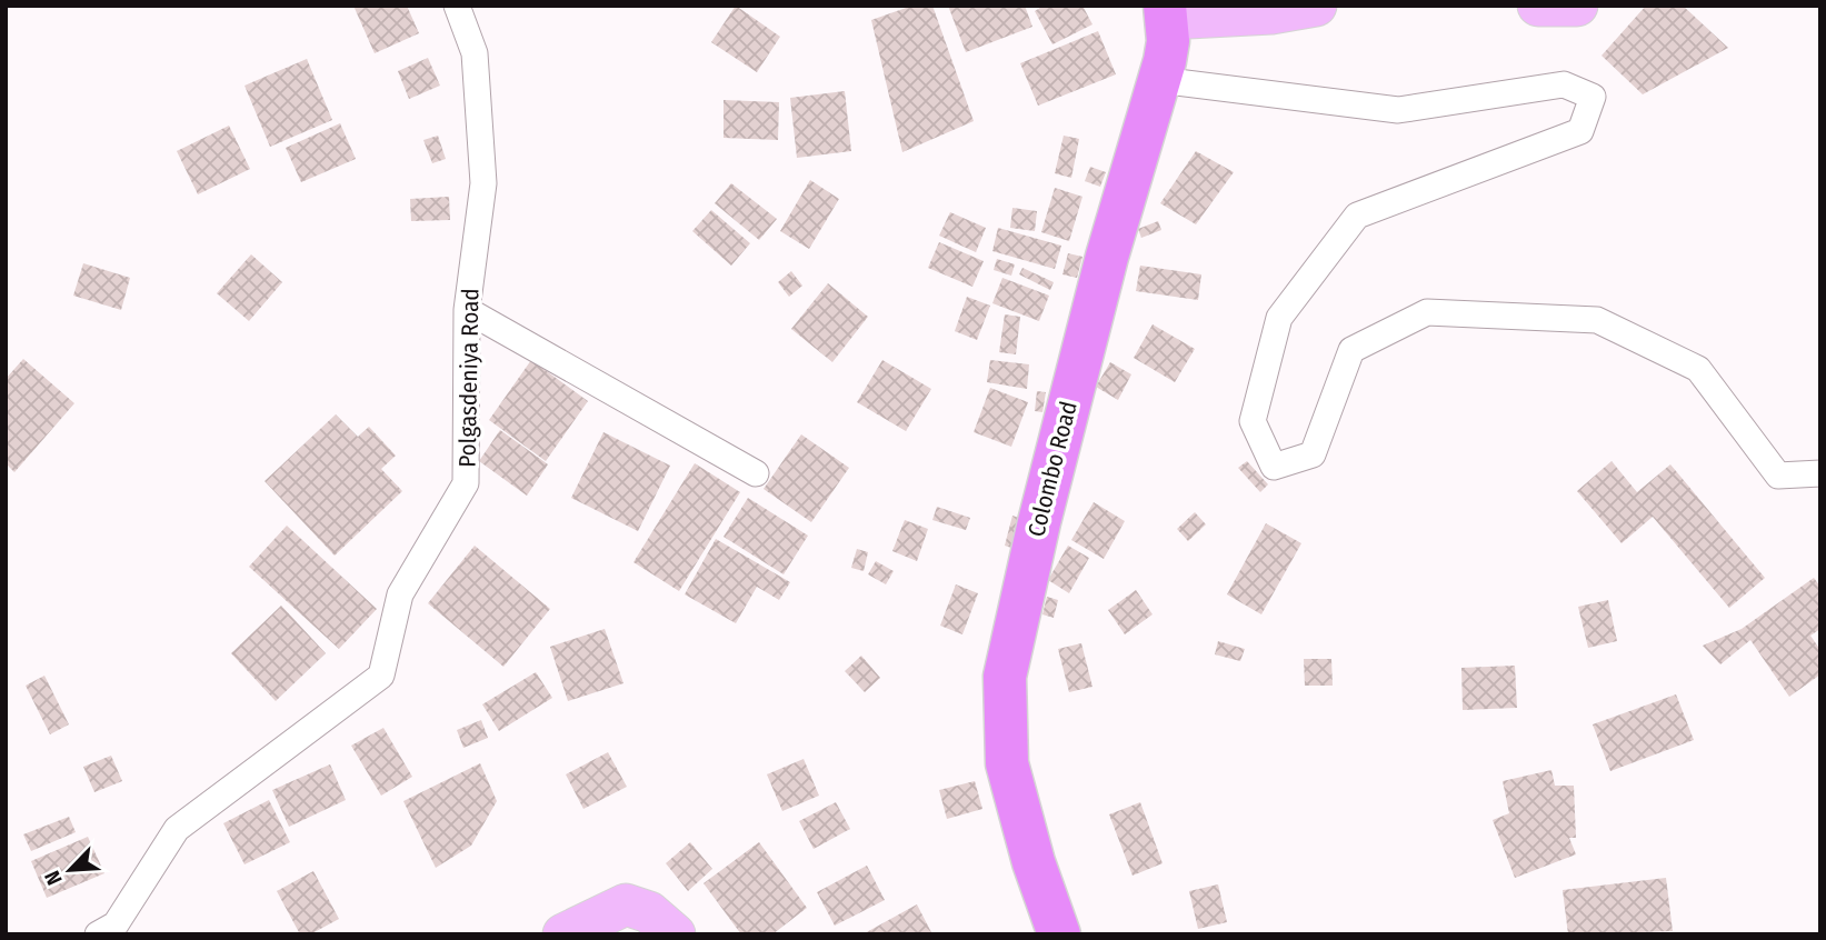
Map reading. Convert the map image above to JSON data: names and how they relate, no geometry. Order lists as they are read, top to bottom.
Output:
{
  "streets": {
    "highway": ["Colombo Road"],
    "street": ["Polgasdeniya Road"]
  },
  "north": "bottom left"
}
